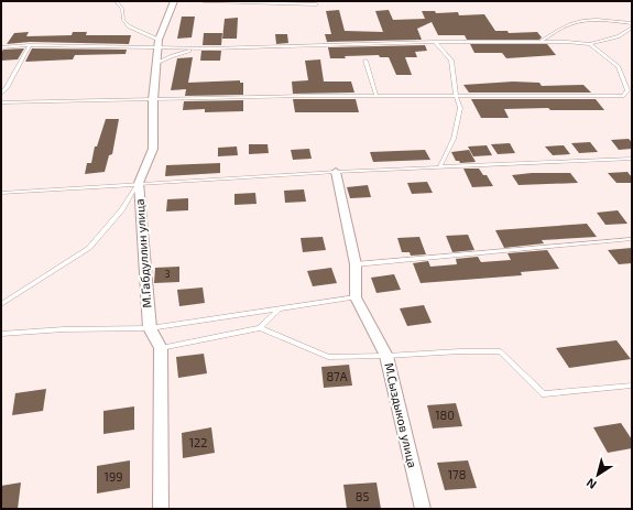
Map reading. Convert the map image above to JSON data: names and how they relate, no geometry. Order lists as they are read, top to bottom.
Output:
{
  "streets": {
    "street": ["М.Габдуллин улица", "М.Сыздыков улица"]
  },
  "house_numbers": [
    "3",
    "87А",
    "180",
    "122",
    "178",
    "199",
    "85"
  ],
  "north": "bottom left"
}
